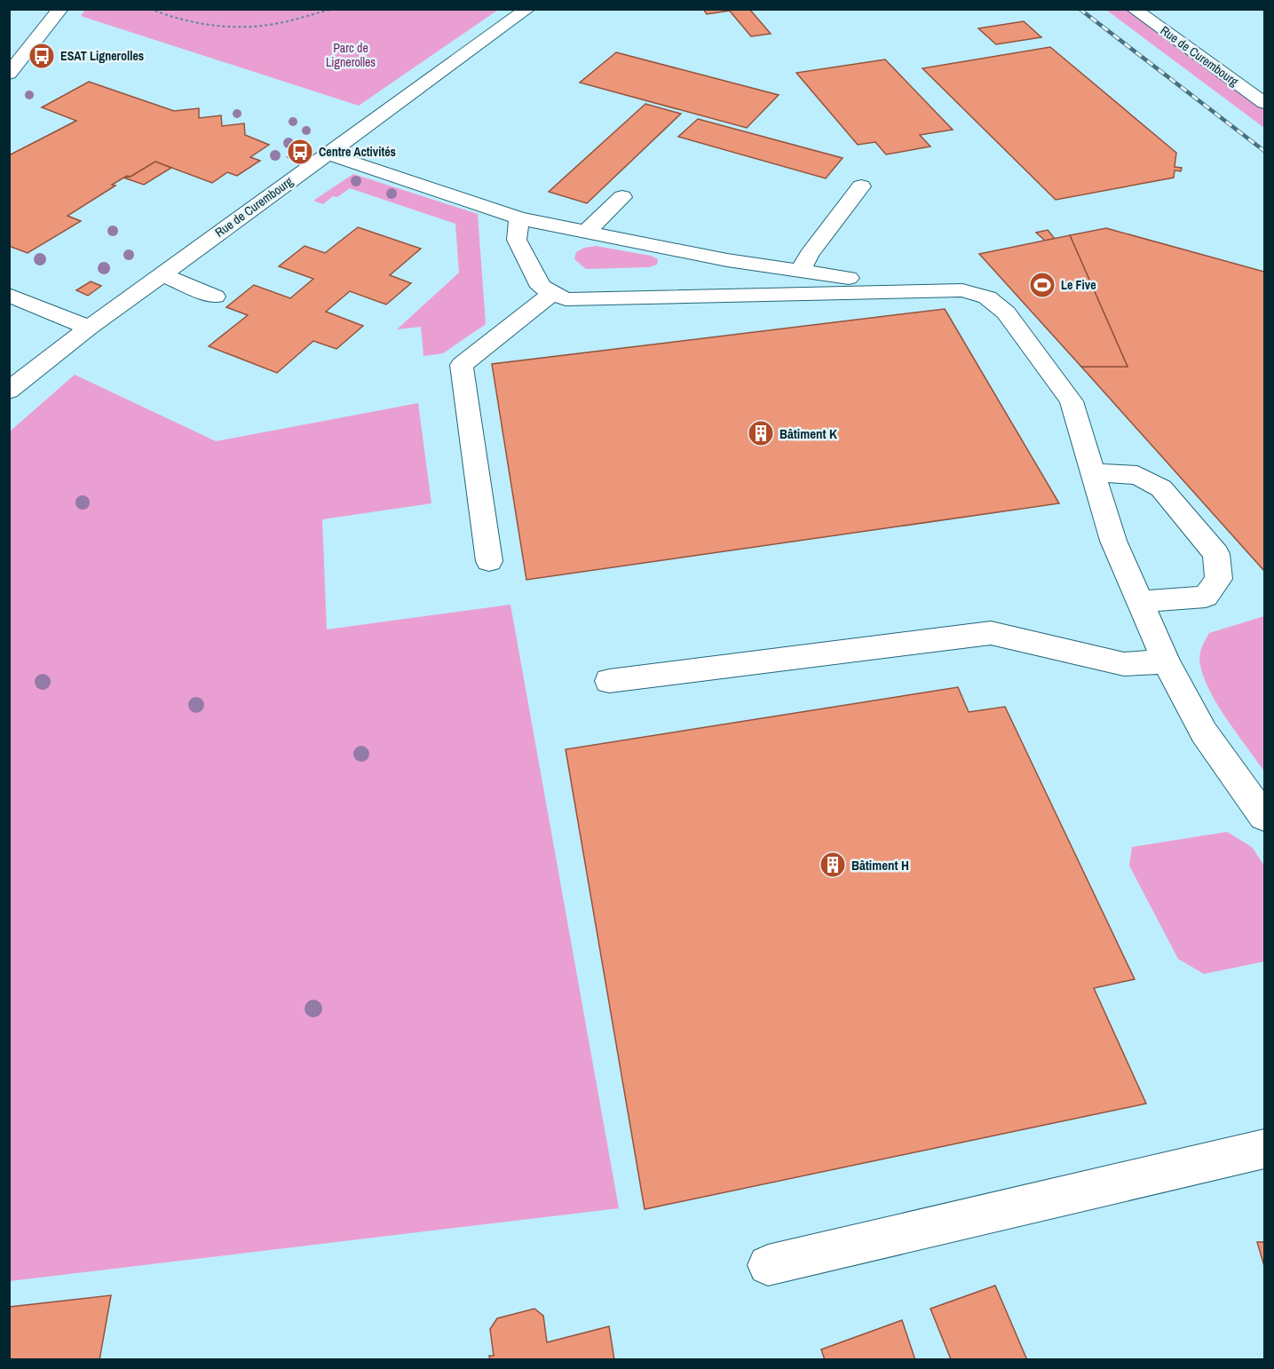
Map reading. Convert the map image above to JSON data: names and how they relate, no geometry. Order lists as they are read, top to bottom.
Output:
{
  "streets": {
    "street": ["Rue de Curembourg"]
  },
  "parks": ["Parc de Lignerolles"],
  "places": {
    "bus stop": ["ESAT Lignerolles", "Centre Activités"],
    "sports": ["Le Five"],
    "building": ["Bâtiment K", "Bâtiment H"]
  }
}
